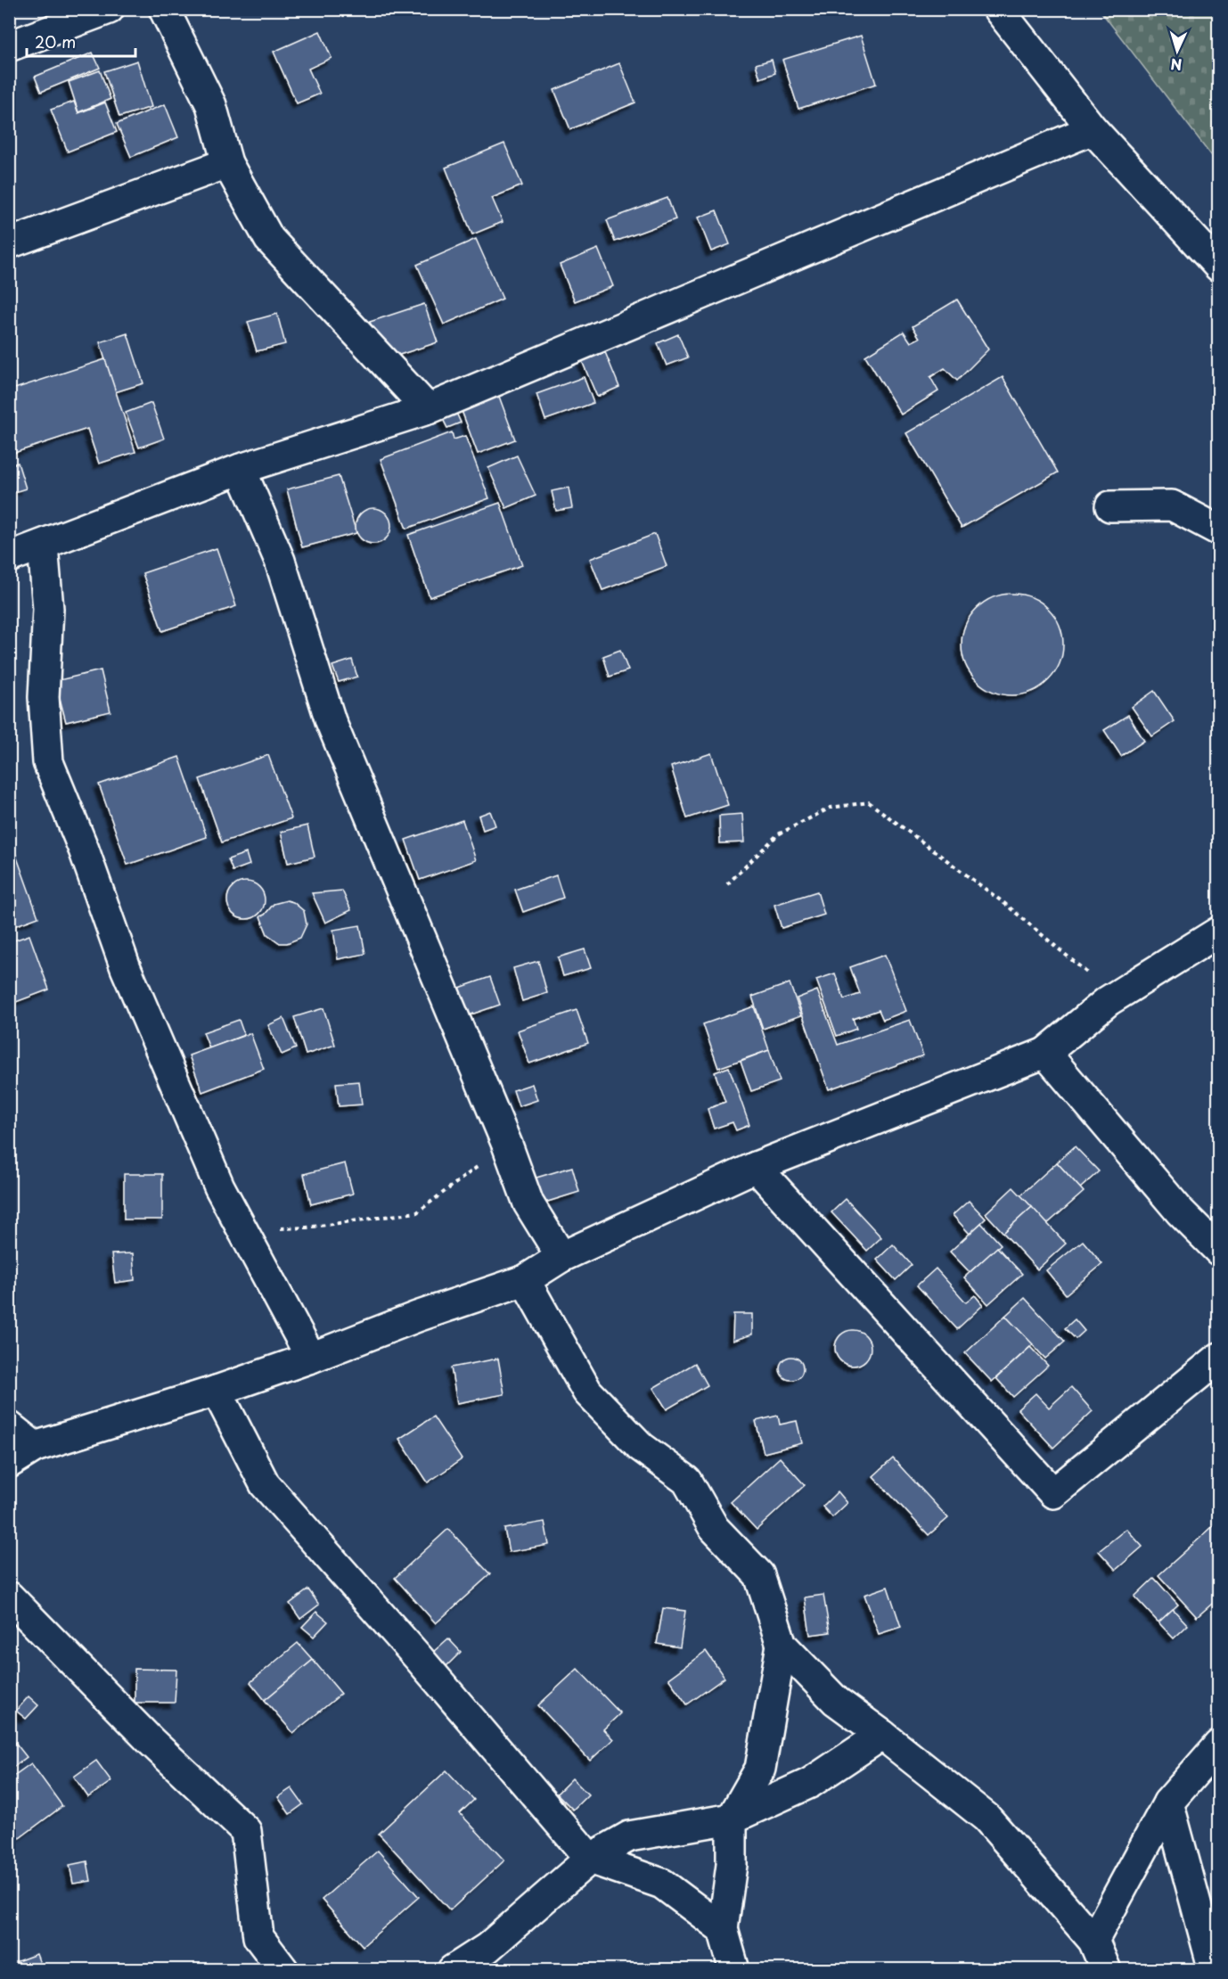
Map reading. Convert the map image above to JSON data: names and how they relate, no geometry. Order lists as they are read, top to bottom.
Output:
{
  "scale_bar": "20 m",
  "north": "bottom"
}
